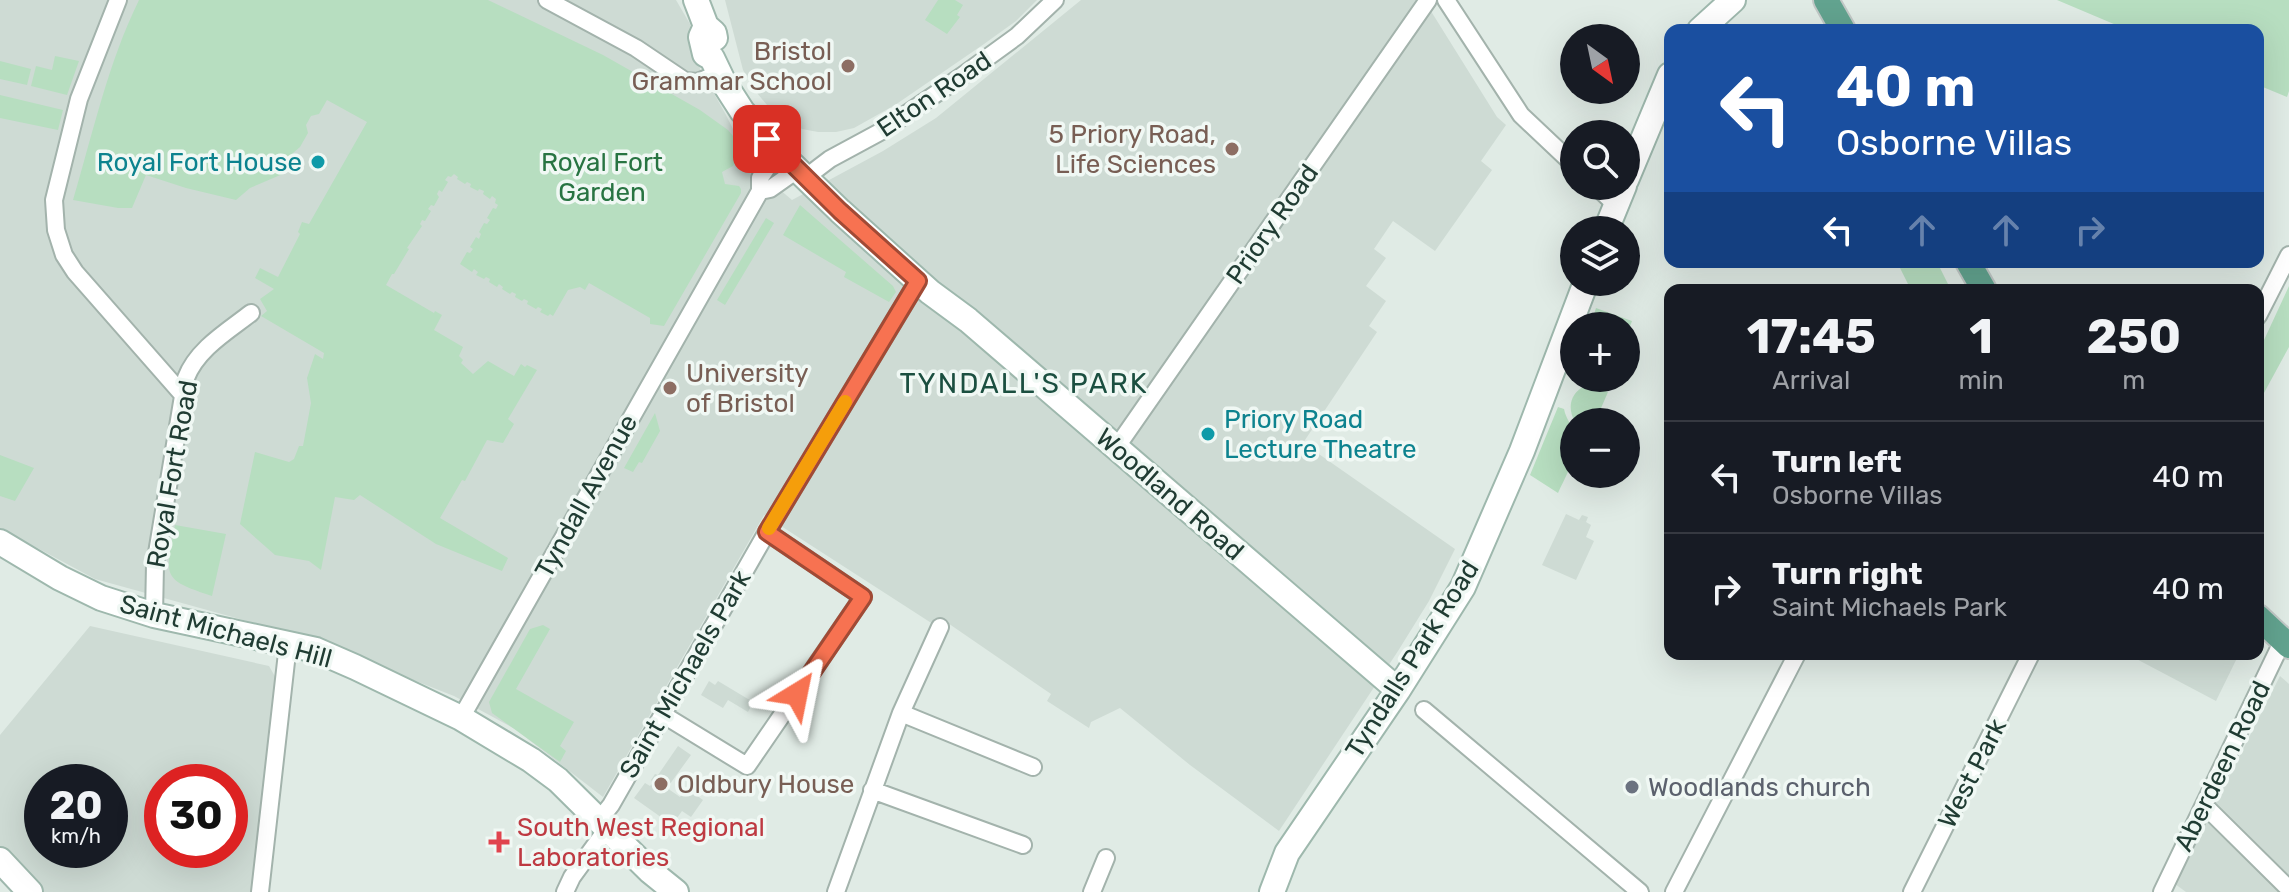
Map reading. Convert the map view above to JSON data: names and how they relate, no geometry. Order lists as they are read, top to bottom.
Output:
{
  "streets": {
    "street": [
      "Elton Road",
      "Priory Road",
      "Royal Fort Road",
      "Woodland Road",
      "Tyndall Avenue",
      "Saint Michaels Hill",
      "Tyndalls Park Road",
      "Saint Michaels Park",
      "Aberdeen Road",
      "West Park"
    ]
  },
  "crossings": [
    ["Elton Road", "Woodland Road"],
    ["Priory Road", "Woodland Road"],
    ["Royal Fort Road", "Saint Michaels Hill"],
    ["Woodland Road", "Tyndall Avenue"],
    ["Woodland Road", "Tyndalls Park Road"],
    ["Woodland Road", "Saint Michaels Park"],
    ["Tyndall Avenue", "Saint Michaels Hill"],
    ["Saint Michaels Hill", "Saint Michaels Park"]
  ],
  "districts": ["TYNDALL'S PARK"],
  "parks": ["Royal Fort Garden"],
  "places": {
    "other": [
      "Bristol Grammar School",
      "5 Priory Road, Life Sciences",
      "Royal Fort House",
      "University of Bristol",
      "Priory Road Lecture Theatre",
      "Oldbury House",
      "Woodlands church"
    ],
    "health": ["South West Regional Laboratories"]
  },
  "north": "bottom right",
  "page": {
    "map_buttons": ["+", "−"],
    "turn": ["40 m", "Osborne Villas"],
    "eta": [
      "17:45",
      "Arrival",
      "1",
      "min",
      "250",
      "m"
    ],
    "list": [
      {
        "name": "Turn left",
        "note": "Osborne Villas",
        "value": "40 m"
      },
      {
        "name": "Turn right",
        "note": "Saint Michaels Park",
        "value": "40 m"
      }
    ],
    "speed": "20 km/h",
    "limit": "30"
  }
}
